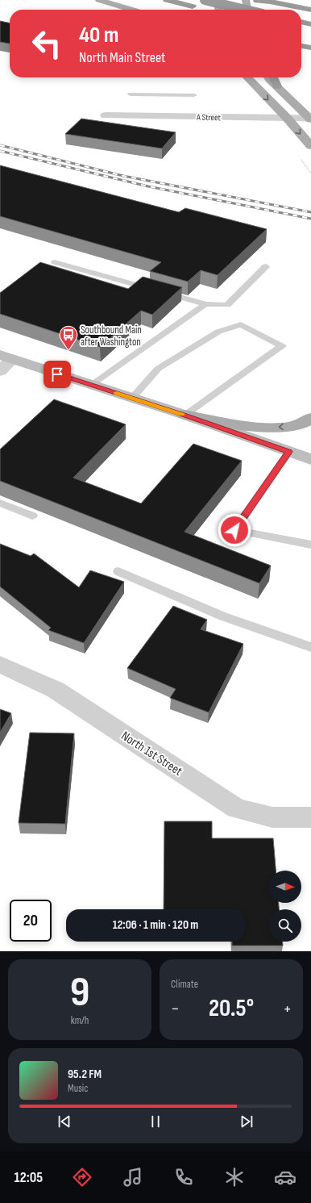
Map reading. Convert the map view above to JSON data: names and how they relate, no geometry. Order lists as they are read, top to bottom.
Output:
{
  "streets": {
    "street": ["A Street", "North 1st Street"]
  },
  "places": {
    "bus stop": ["Southbound Main after Washington"]
  },
  "north": "right",
  "page": {
    "turn": ["40 m", "North Main Street"],
    "limit": "20",
    "trip": "12:06 · 1 min · 120 m",
    "tile": [
      ["9", "km/h"],
      "Climate"
    ],
    "heat": ["−", "20.5°", "+"],
    "song": ["95.2 FM", "Music"],
    "tabs": "12:05"
  }
}
